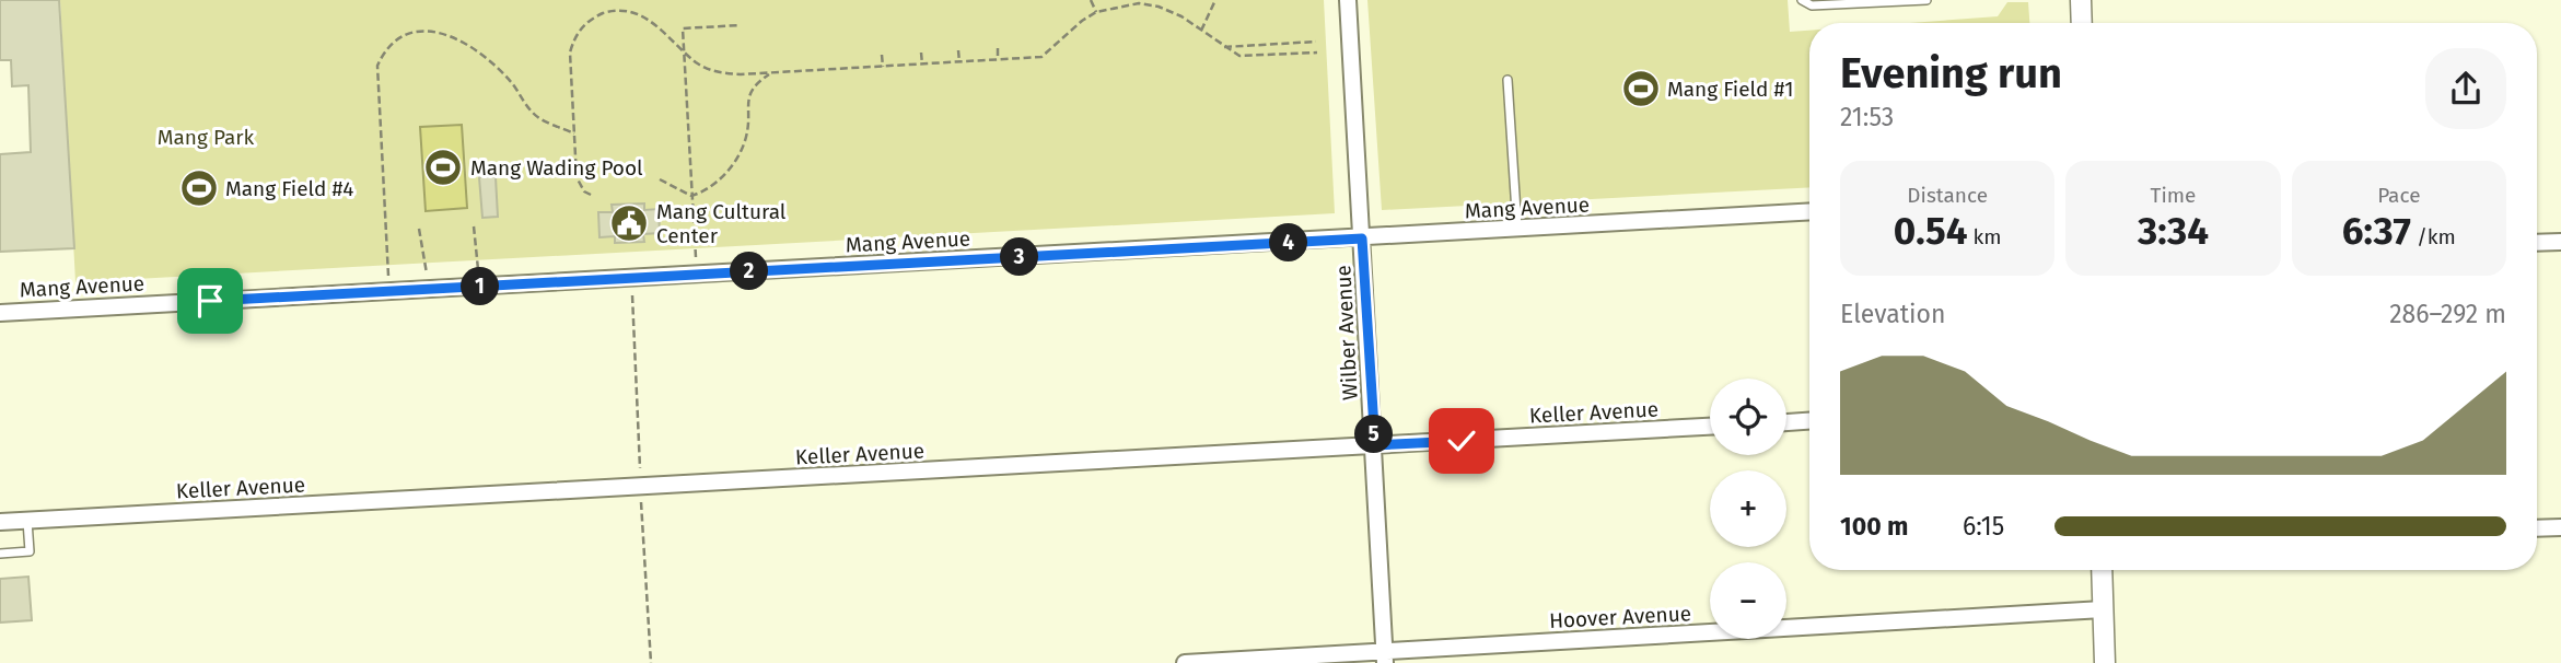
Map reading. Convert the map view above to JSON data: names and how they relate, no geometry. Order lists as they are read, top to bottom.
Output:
{
  "streets": {
    "street": [
      "Mang Avenue",
      "Wilber Avenue",
      "Keller Avenue",
      "Hoover Avenue"
    ]
  },
  "crossings": [
    ["Mang Avenue", "Wilber Avenue"],
    ["Wilber Avenue", "Keller Avenue"],
    ["Wilber Avenue", "Hoover Avenue"]
  ],
  "parks": ["Mang Park"],
  "places": {
    "sports": ["Mang Field #1", "Mang Wading Pool", "Mang Field #4"],
    "public building": ["Mang Cultural Center"]
  },
  "page": {
    "heading": ["Evening run", "21:53"],
    "stats": [
      ["Distance", "0.54 km"],
      ["Time", "3:34"],
      ["Pace", "6:37 /km"]
    ],
    "pins": [
      "4",
      "3",
      "2",
      "1",
      "5"
    ],
    "chart": ["Elevation", "286–292 m"],
    "map_buttons": ["+", "−"],
    "list": [
      {
        "name": "100 m",
        "note": "6:15"
      }
    ]
  }
}
